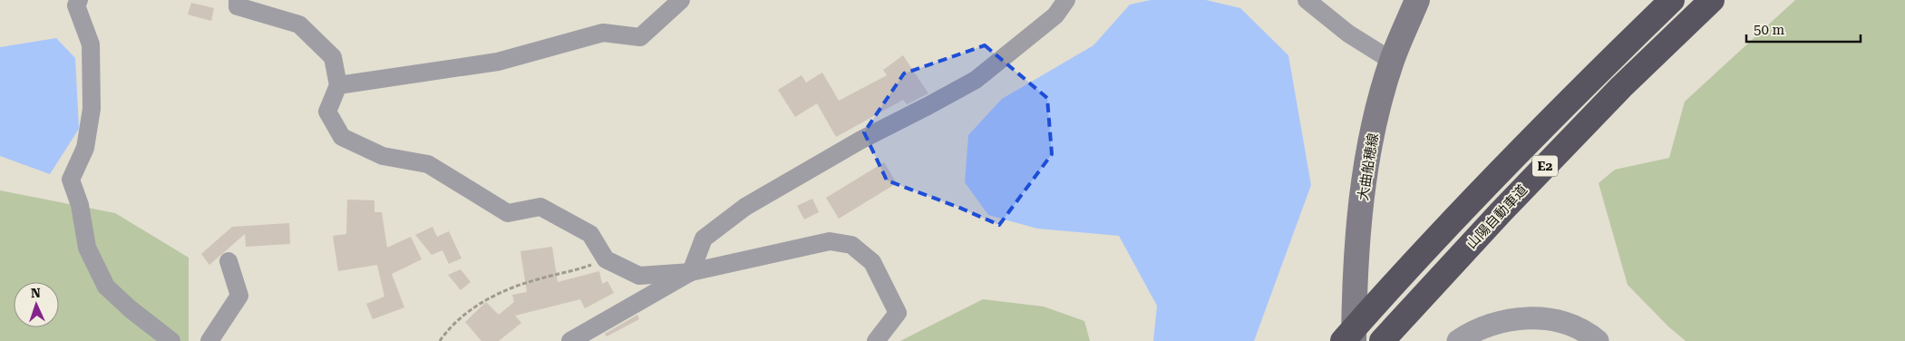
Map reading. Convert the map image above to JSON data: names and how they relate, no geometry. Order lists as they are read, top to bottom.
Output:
{
  "streets": {
    "highway": ["E2", "山陽自動車道"],
    "main road": ["大曲船穂線"]
  },
  "scale_bar": "50 m",
  "north": "top"
}
